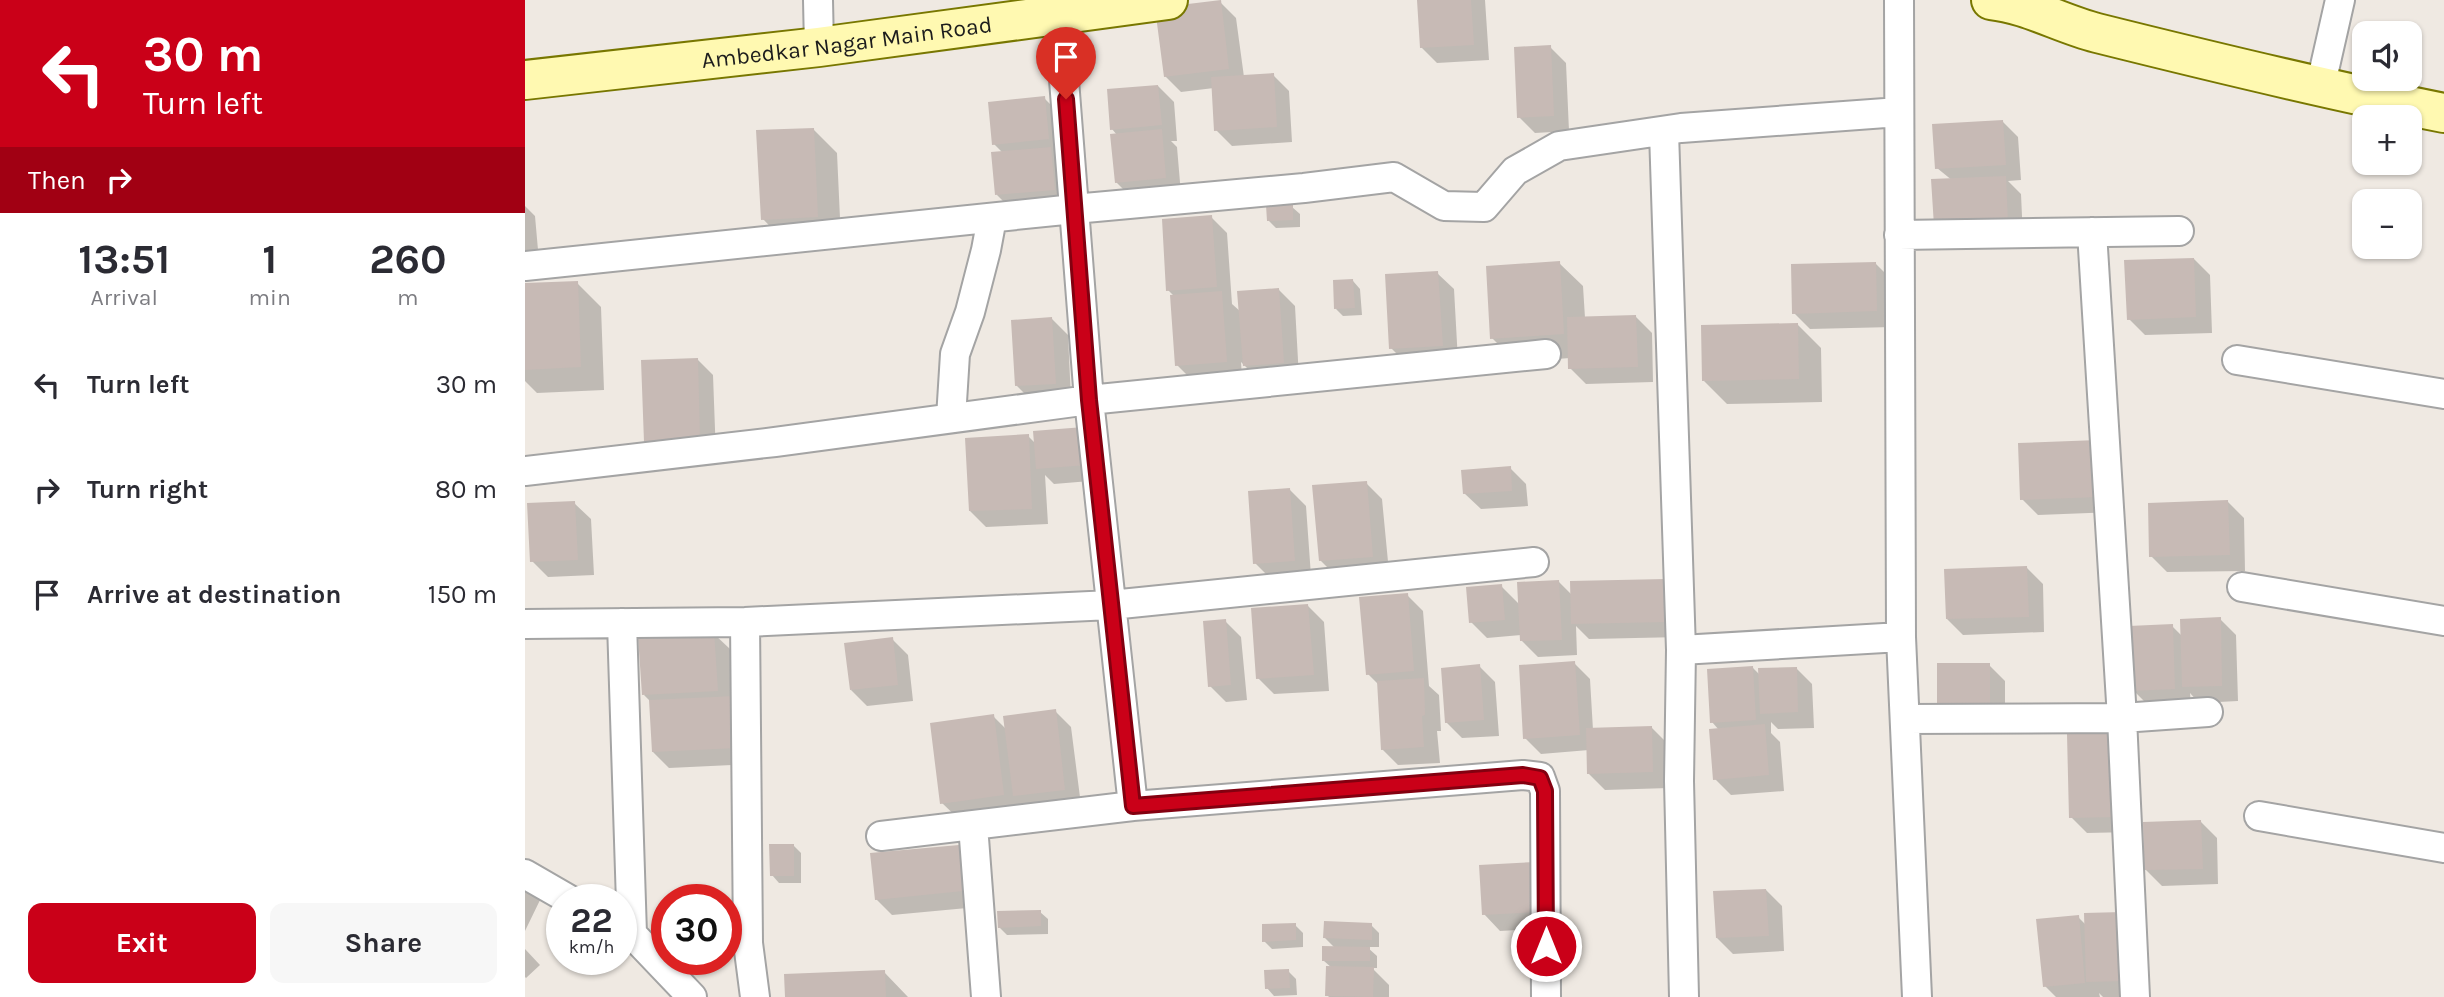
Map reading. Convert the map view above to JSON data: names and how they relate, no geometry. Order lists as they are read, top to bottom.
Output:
{
  "streets": {
    "street": ["Ambedkar Nagar Main Road"]
  },
  "page": {
    "turn": ["30 m", "Turn left"],
    "map_buttons": ["+", "−"],
    "then": "Then",
    "eta": [
      "13:51",
      "Arrival",
      "1",
      "min",
      "260",
      "m"
    ],
    "list": [
      {
        "name": "Turn left",
        "value": "30 m"
      },
      {
        "name": "Turn right",
        "value": "80 m"
      },
      {
        "name": "Arrive at destination",
        "value": "150 m"
      }
    ],
    "speed": "22 km/h",
    "limit": "30",
    "buttons": ["Exit", "Share"]
  }
}
